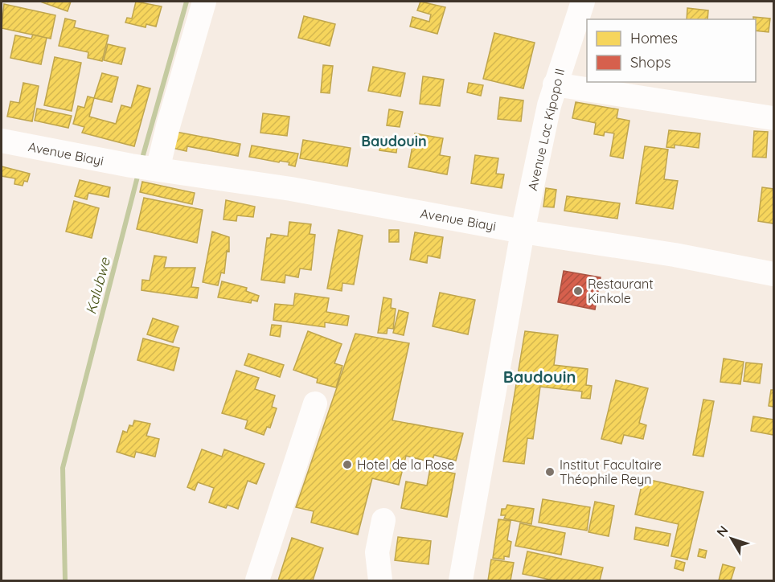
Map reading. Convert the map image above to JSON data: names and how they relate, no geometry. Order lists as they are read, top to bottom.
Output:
{
  "streets": {
    "street": ["Avenue Lac Kipopo II", "Avenue Biayi"]
  },
  "crossings": [
    ["Avenue Lac Kipopo II", "Avenue Biayi"]
  ],
  "districts": ["Baudouin", "Baudouin"],
  "water": ["Kalubwe"],
  "places": ["Restaurant Kinkole", "Hotel de la Rose", "Institut Facultaire Théophile Reyn"],
  "legend": ["Homes", "Shops"],
  "north": "top left"
}
